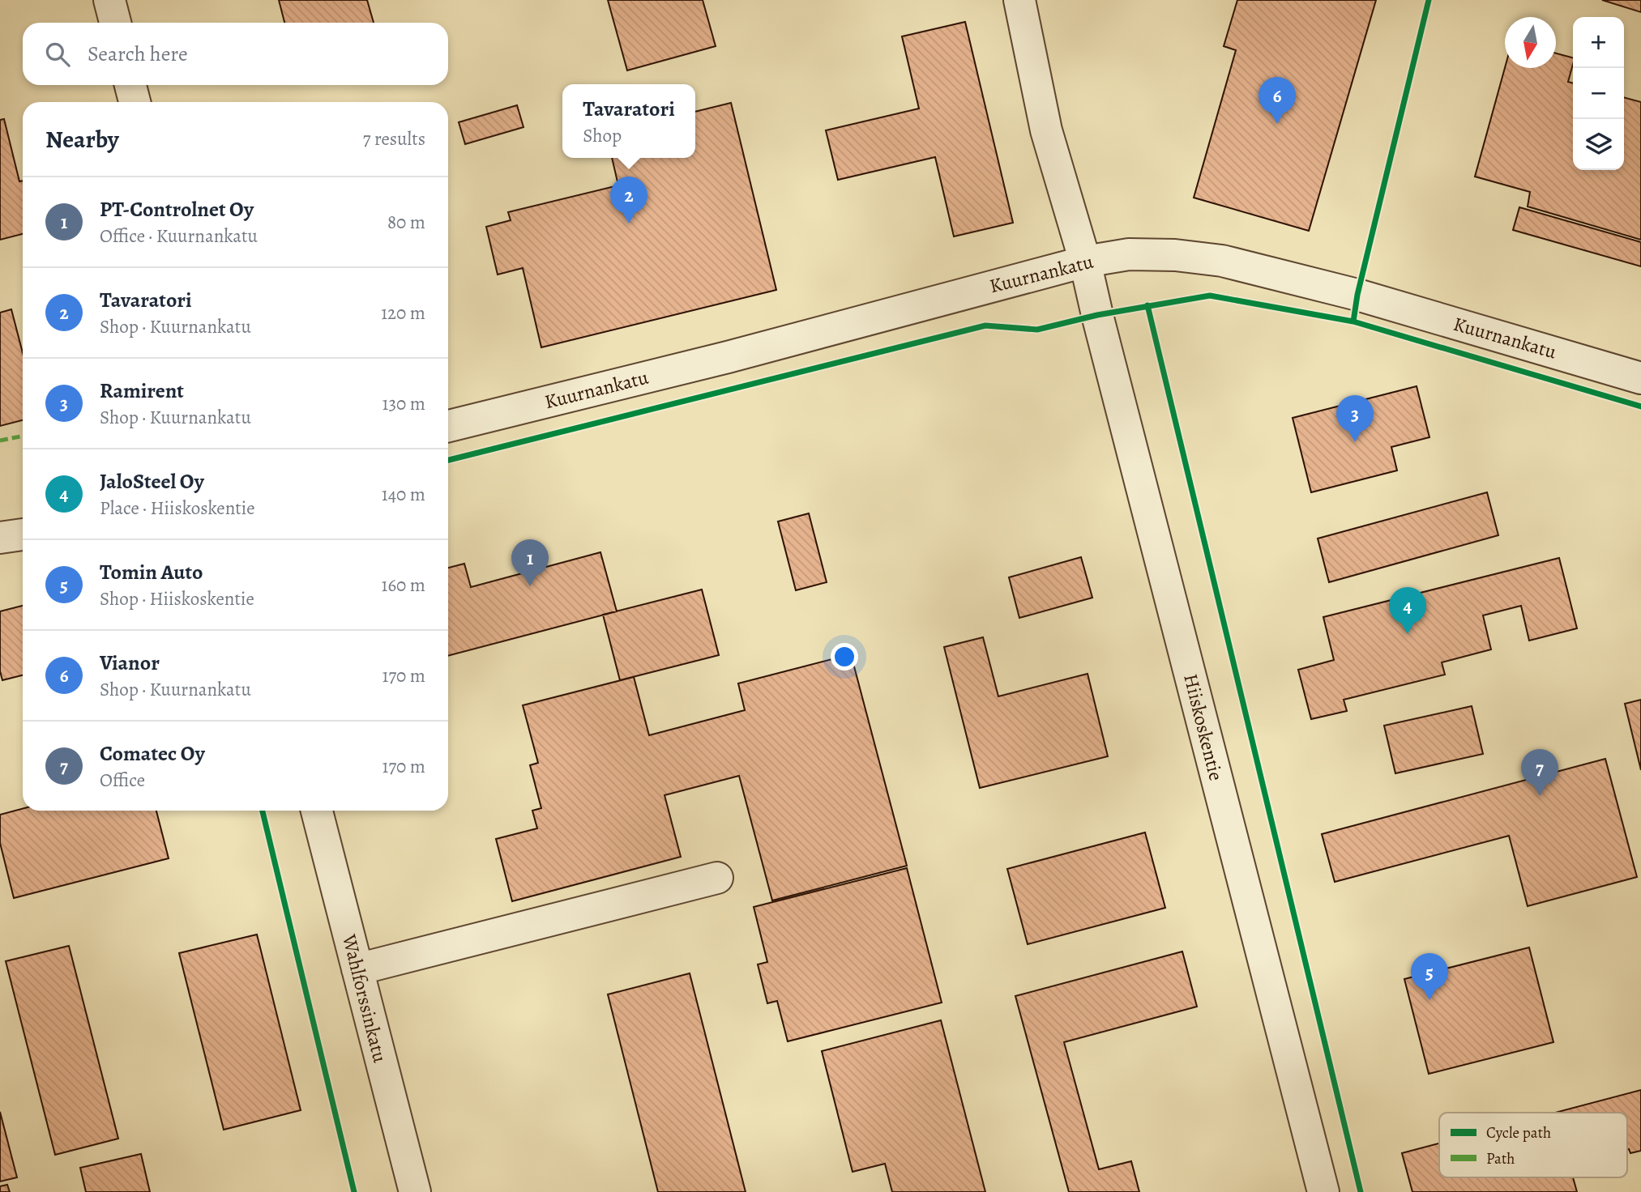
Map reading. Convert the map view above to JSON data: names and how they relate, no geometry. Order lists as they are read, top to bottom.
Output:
{
  "streets": {
    "street": ["Kuurnankatu", "Hiiskoskentie", "Wahlforssinkatu"]
  },
  "crossings": [
    ["Kuurnankatu", "Hiiskoskentie"]
  ],
  "legend": ["Cycle path", "Path"],
  "north": "bottom",
  "page": {
    "map_buttons": ["+", "−"],
    "search": "Search here",
    "pins": [
      "6",
      "2",
      "3",
      "1",
      "4",
      "7",
      "5"
    ],
    "popup": ["Tavaratori", "Shop"],
    "heading": ["Nearby", "7 results"],
    "list": [
      {
        "mark": "1",
        "name": "PT-Controlnet Oy",
        "note": "Office · Kuurnankatu",
        "value": "80 m"
      },
      {
        "mark": "2",
        "name": "Tavaratori",
        "note": "Shop · Kuurnankatu",
        "value": "120 m"
      },
      {
        "mark": "3",
        "name": "Ramirent",
        "note": "Shop · Kuurnankatu",
        "value": "130 m"
      },
      {
        "mark": "4",
        "name": "JaloSteel Oy",
        "note": "Place · Hiiskoskentie",
        "value": "140 m"
      },
      {
        "mark": "5",
        "name": "Tomin Auto",
        "note": "Shop · Hiiskoskentie",
        "value": "160 m"
      },
      {
        "mark": "6",
        "name": "Vianor",
        "note": "Shop · Kuurnankatu",
        "value": "170 m"
      },
      {
        "mark": "7",
        "name": "Comatec Oy",
        "note": "Office",
        "value": "170 m"
      }
    ]
  }
}
